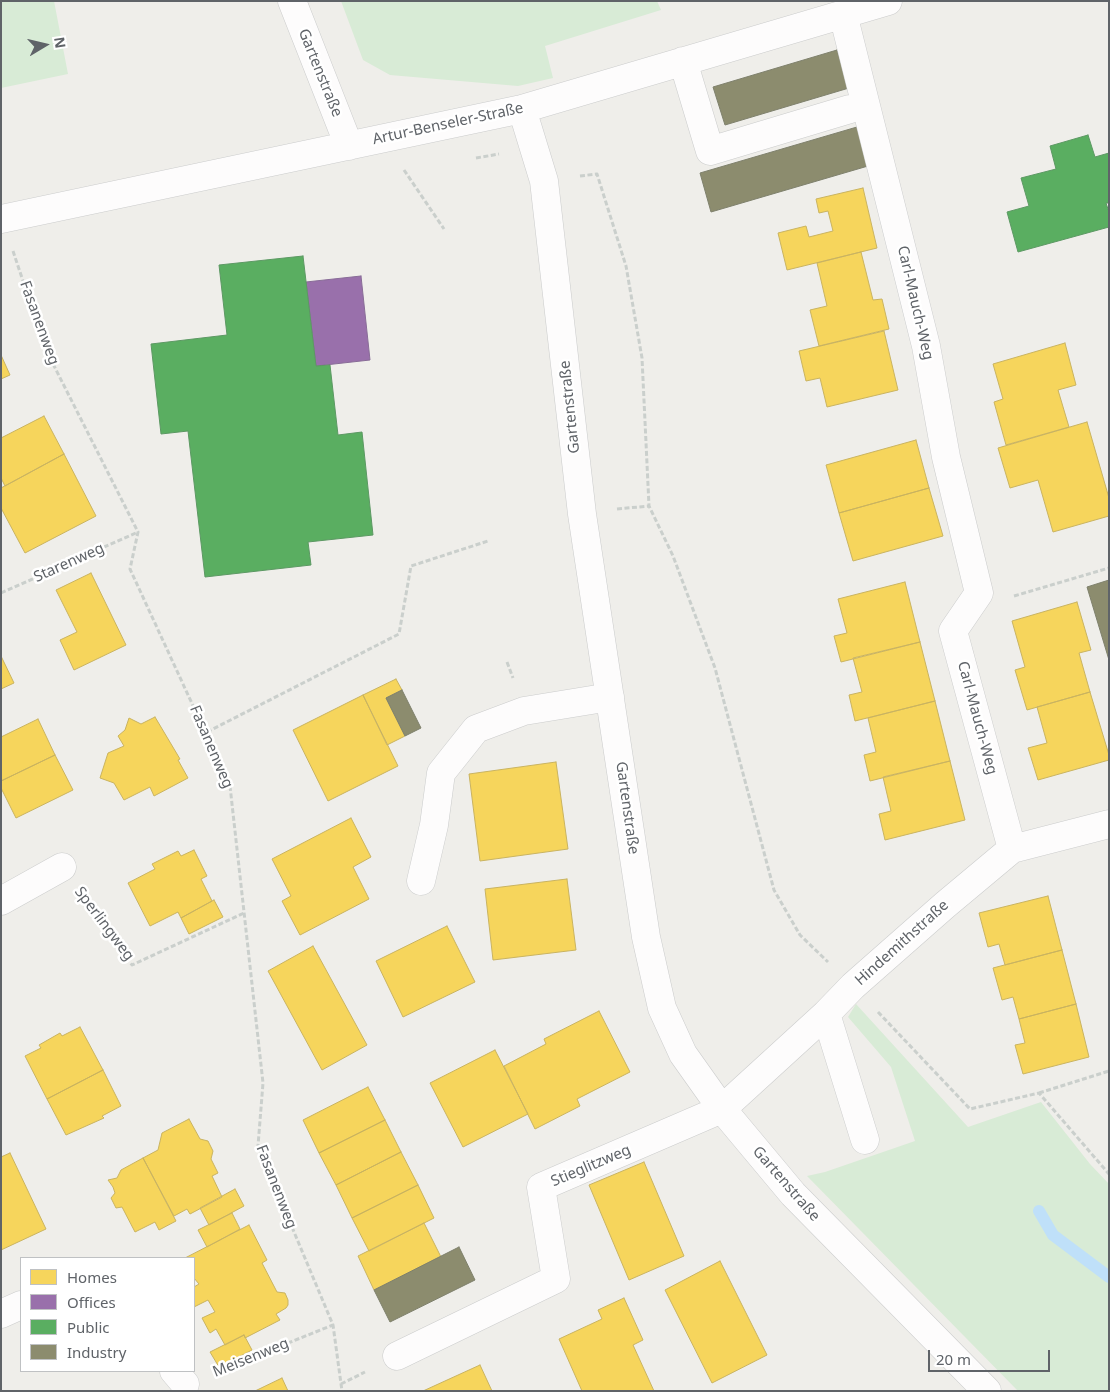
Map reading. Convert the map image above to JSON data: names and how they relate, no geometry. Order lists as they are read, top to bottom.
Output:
{
  "streets": {
    "street": [
      "Gartenstraße",
      "Artur-Benseler-Straße",
      "Carl-Mauch-Weg",
      "Hindemithstraße",
      "Stieglitzweg"
    ],
    "path": [
      "Fasanenweg",
      "Starenweg",
      "Sperlingweg",
      "Meisenweg"
    ]
  },
  "crossings": [
    ["Gartenstraße", "Artur-Benseler-Straße"],
    ["Gartenstraße", "Hindemithstraße"],
    ["Gartenstraße", "Stieglitzweg"],
    ["Artur-Benseler-Straße", "Carl-Mauch-Weg"],
    ["Artur-Benseler-Straße", "Fasanenweg"],
    ["Carl-Mauch-Weg", "Hindemithstraße"],
    ["Fasanenweg", "Starenweg"],
    ["Fasanenweg", "Sperlingweg"],
    ["Fasanenweg", "Meisenweg"],
    ["Hindemithstraße", "Stieglitzweg"]
  ],
  "legend": [
    "Homes",
    "Offices",
    "Public",
    "Industry"
  ],
  "scale_bar": "20 m",
  "north": "right"
}
